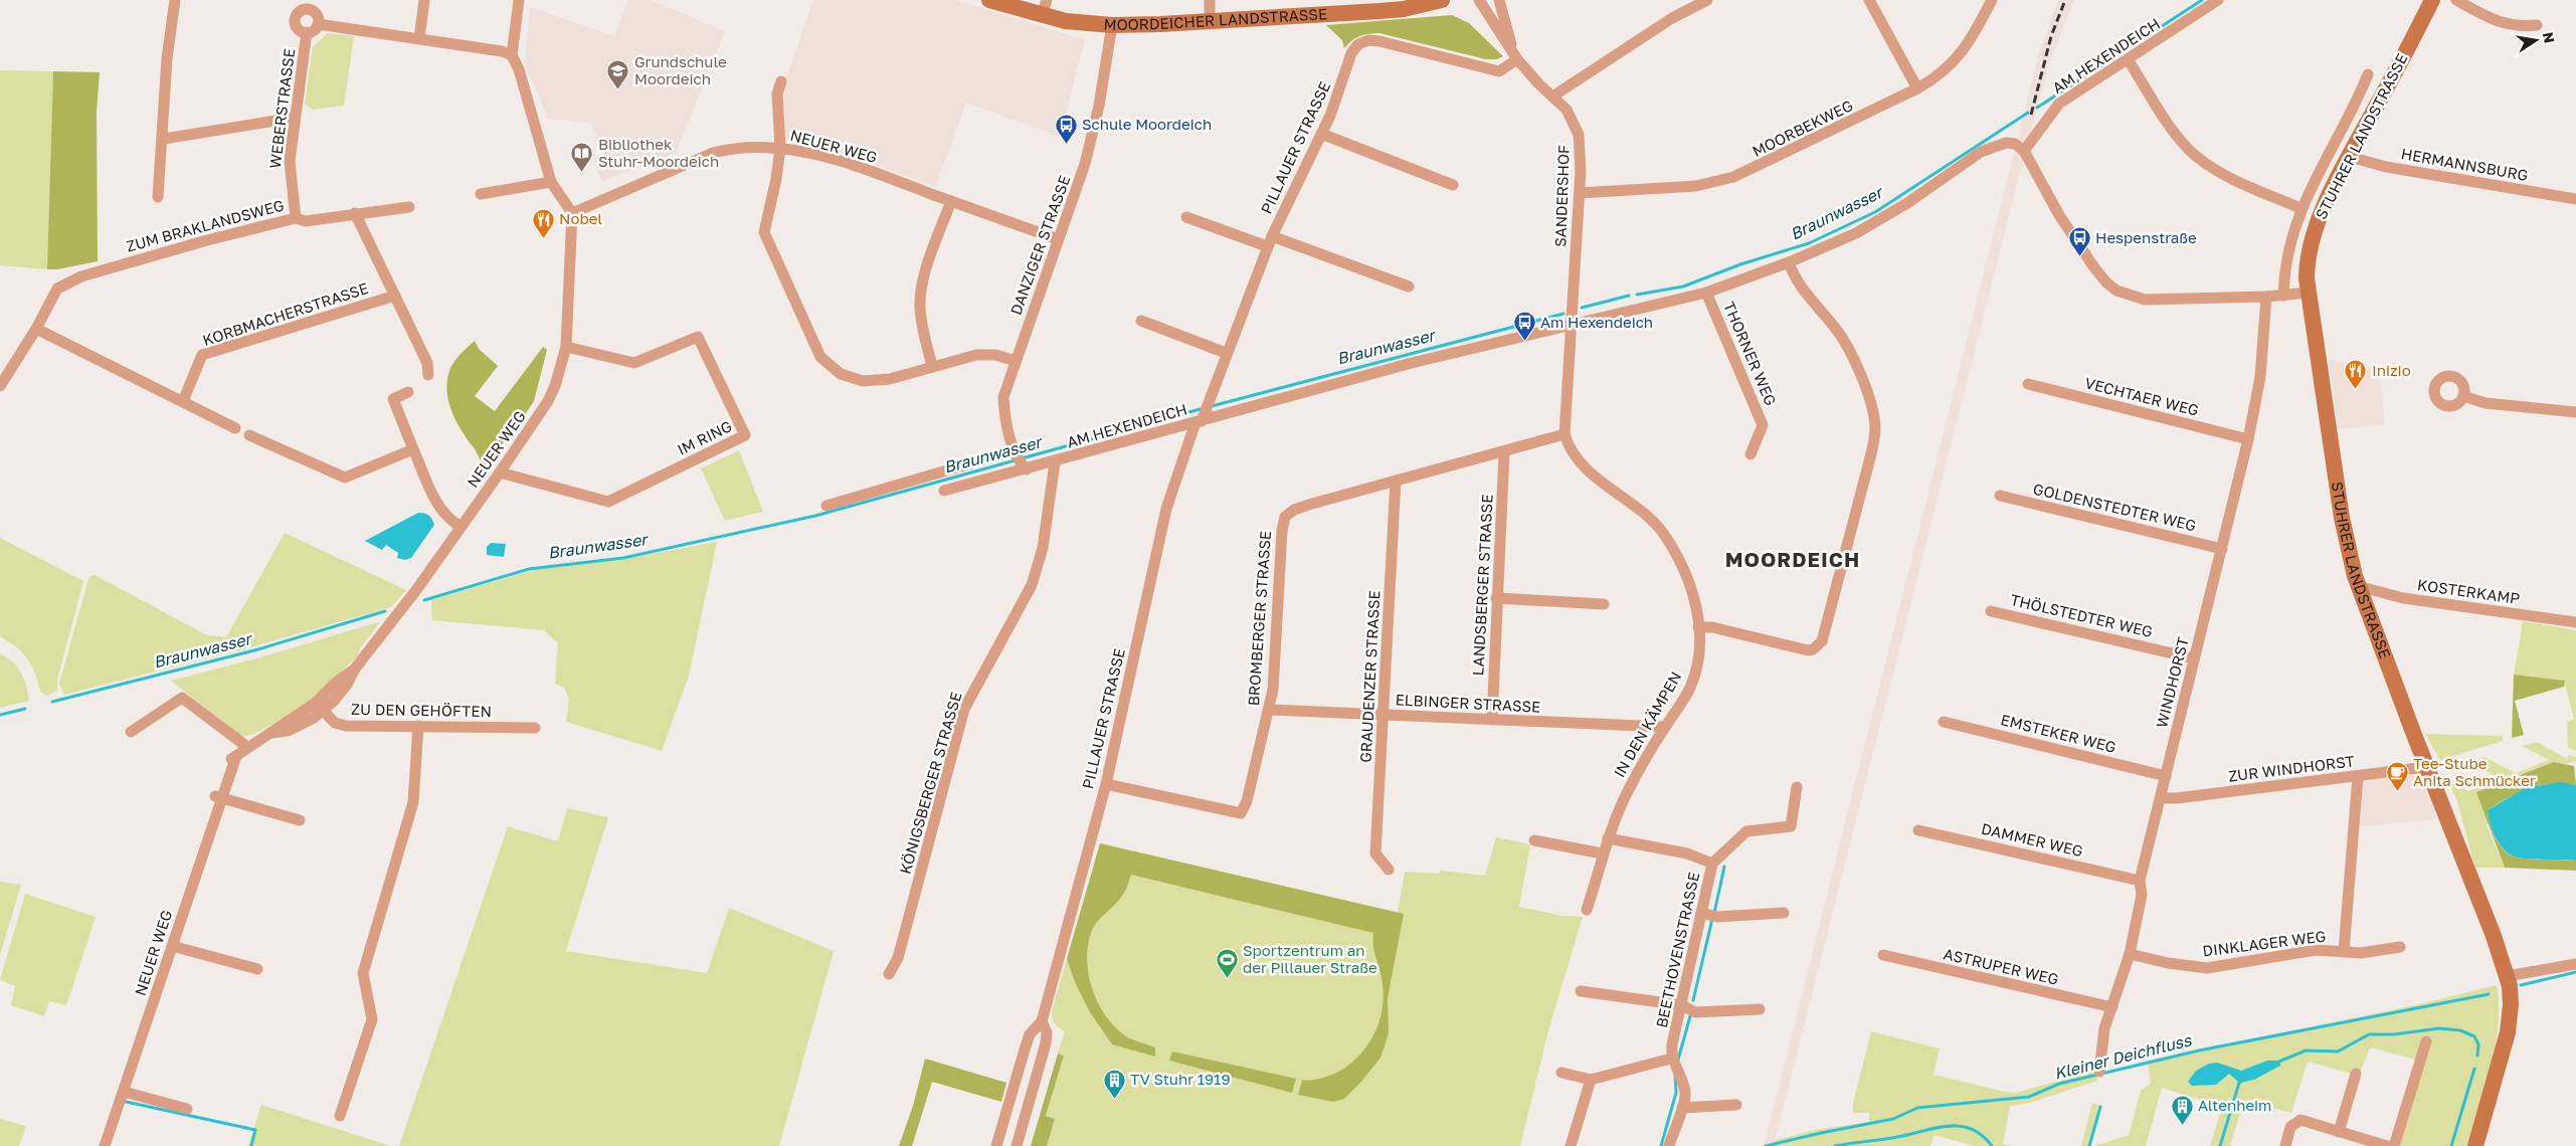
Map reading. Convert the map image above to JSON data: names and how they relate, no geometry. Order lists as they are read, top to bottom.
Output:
{
  "streets": {
    "main road": ["MOORDEICHER LANDSTRASSE", "STUHRER LANDSTRASSE"],
    "street": [
      "AM HEXENDEICH",
      "WEBERSTRASSE",
      "MOORBEKWEG",
      "NEUER WEG",
      "PILLAUER STRASSE",
      "HERMANNSBURG",
      "SANDERSHOF",
      "ZUM BRAKLANDSWEG",
      "DANZIGER STRASSE",
      "KORBMACHERSTRASSE",
      "THORNER WEG",
      "VECHTAER WEG",
      "IM RING",
      "GOLDENSTEDTER WEG",
      "LANDSBERGER STRASSE",
      "KOSTERKAMP",
      "THÖLSTEDTER WEG",
      "BROMBERGER STRASSE",
      "GRAUDENZER STRASSE",
      "WINDHORST",
      "ELBINGER STRASSE",
      "ZU DEN GEHÖFTEN",
      "IN DEN KÄMPEN",
      "EMSTEKER WEG",
      "ZUR WINDHORST",
      "KÖNIGSBERGER STRASSE",
      "DAMMER WEG",
      "DINKLAGER WEG",
      "BEETHOVENSTRASSE",
      "ASTRUPER WEG"
    ]
  },
  "crossings": [
    ["MOORDEICHER LANDSTRASSE", "DANZIGER STRASSE"],
    ["AM HEXENDEICH", "PILLAUER STRASSE"],
    ["AM HEXENDEICH", "SANDERSHOF"],
    ["AM HEXENDEICH", "DANZIGER STRASSE"],
    ["AM HEXENDEICH", "THORNER WEG"],
    ["AM HEXENDEICH", "KÖNIGSBERGER STRASSE"],
    ["WEBERSTRASSE", "ZUM BRAKLANDSWEG"],
    ["MOORBEKWEG", "SANDERSHOF"],
    ["STUHRER LANDSTRASSE", "HERMANNSBURG"],
    ["STUHRER LANDSTRASSE", "KOSTERKAMP"],
    ["STUHRER LANDSTRASSE", "ZUR WINDHORST"],
    ["NEUER WEG", "DANZIGER STRASSE"],
    ["NEUER WEG", "IM RING"],
    ["NEUER WEG", "ZU DEN GEHÖFTEN"],
    ["PILLAUER STRASSE", "SANDERSHOF"],
    ["PILLAUER STRASSE", "BROMBERGER STRASSE"],
    ["ZUM BRAKLANDSWEG", "KORBMACHERSTRASSE"],
    ["VECHTAER WEG", "WINDHORST"],
    ["GOLDENSTEDTER WEG", "WINDHORST"],
    ["LANDSBERGER STRASSE", "BROMBERGER STRASSE"],
    ["LANDSBERGER STRASSE", "ELBINGER STRASSE"],
    ["THÖLSTEDTER WEG", "WINDHORST"],
    ["BROMBERGER STRASSE", "GRAUDENZER STRASSE"],
    ["BROMBERGER STRASSE", "ELBINGER STRASSE"],
    ["BROMBERGER STRASSE", "IN DEN KÄMPEN"],
    ["GRAUDENZER STRASSE", "ELBINGER STRASSE"],
    ["WINDHORST", "EMSTEKER WEG"],
    ["WINDHORST", "ZUR WINDHORST"],
    ["WINDHORST", "DAMMER WEG"],
    ["WINDHORST", "DINKLAGER WEG"],
    ["WINDHORST", "ASTRUPER WEG"],
    ["ELBINGER STRASSE", "IN DEN KÄMPEN"],
    ["IN DEN KÄMPEN", "BEETHOVENSTRASSE"],
    ["ZUR WINDHORST", "DINKLAGER WEG"]
  ],
  "districts": ["MOORDEICH"],
  "water": ["Braunwasser", "Kleiner Deichfluss"],
  "places": {
    "school or university": ["Grundschule Moordeich"],
    "bus stop": ["Schule Moordeich", "Hespenstraße", "Am Hexendeich"],
    "library": ["Bibliothek Stuhr-Moordeich"],
    "restaurant": ["Nobel", "Inizio"],
    "cafe": ["Tee-Stube Anita Schmücker"],
    "sports": ["Sportzentrum an der Pillauer Straße"],
    "building": ["TV Stuhr 1919", "Altenheim"]
  },
  "north": "right"
}
